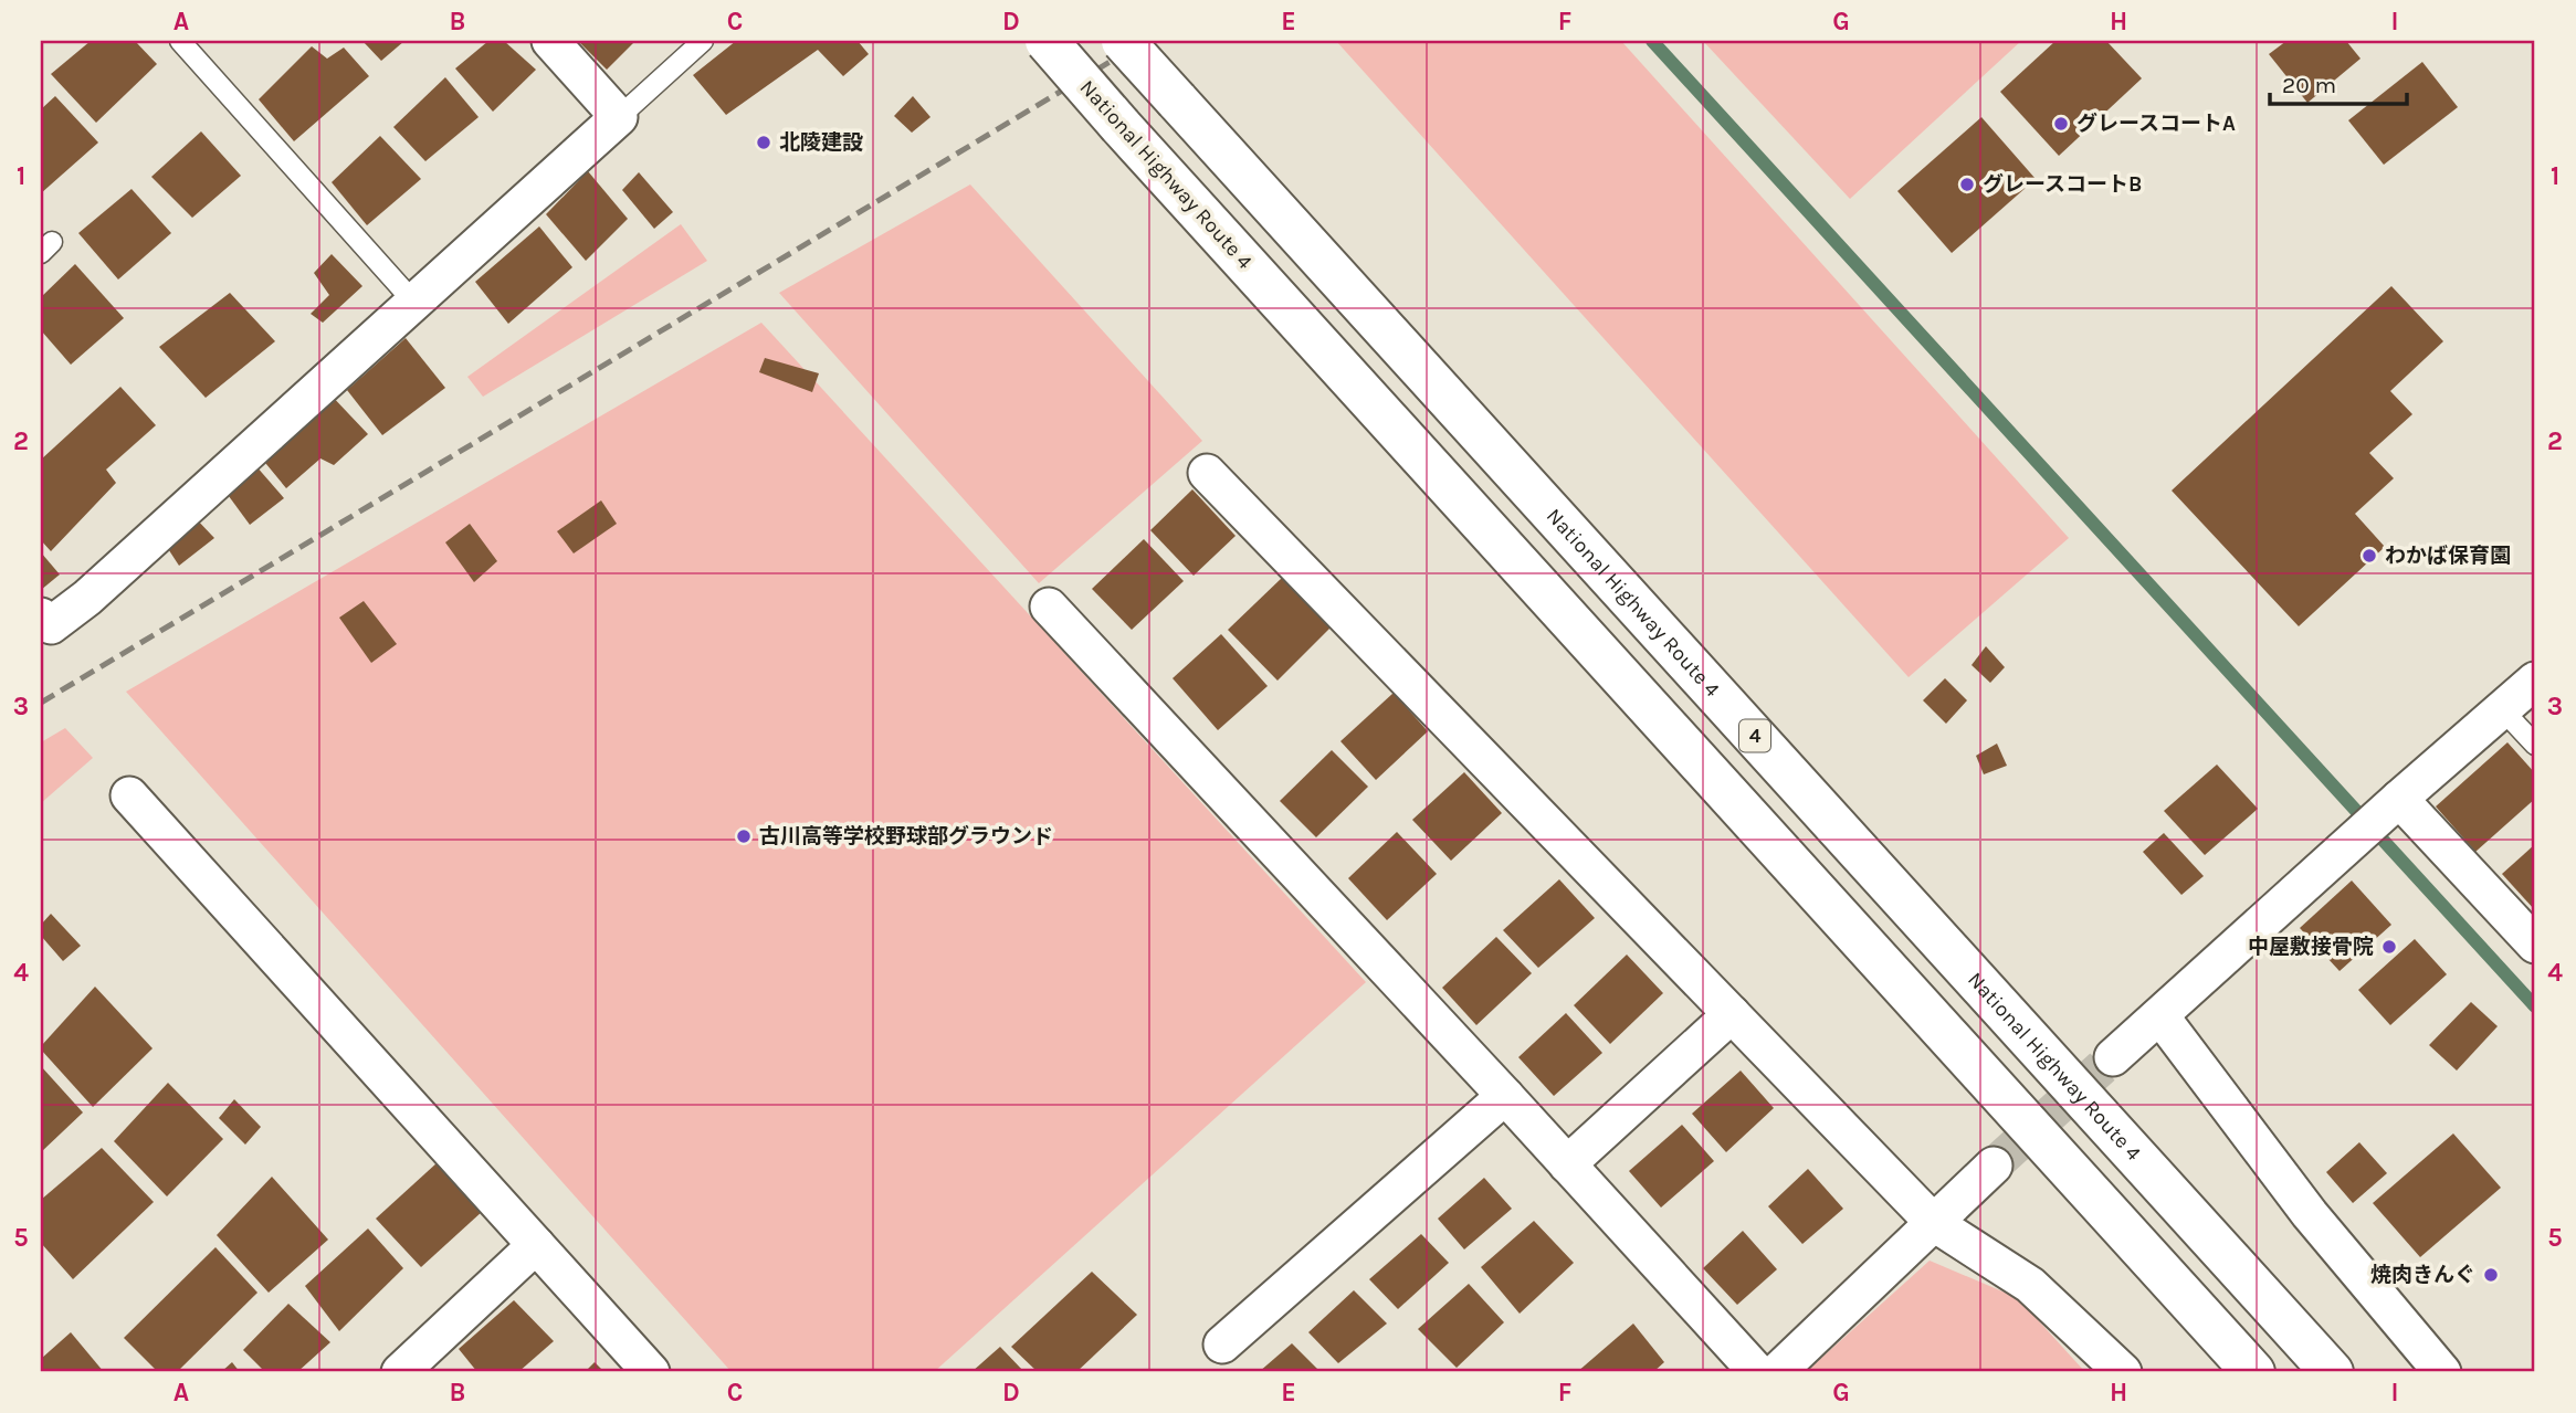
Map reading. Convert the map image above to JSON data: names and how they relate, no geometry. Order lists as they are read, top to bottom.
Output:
{
  "streets": {
    "highway": ["National Highway Route 4", "4"]
  },
  "places": [
    "グレースコートA",
    "北陵建設",
    "グレースコートB",
    "わかば保育園",
    "古川高等学校野球部グラウンド",
    "中屋敷接骨院",
    "焼肉きんぐ"
  ],
  "scale_bar": "20 m",
  "grid": {
    "columns": [
      "A",
      "B",
      "C",
      "D",
      "E",
      "F",
      "G",
      "H",
      "I"
    ],
    "rows": [
      "1",
      "2",
      "3",
      "4",
      "5"
    ]
  }
}
